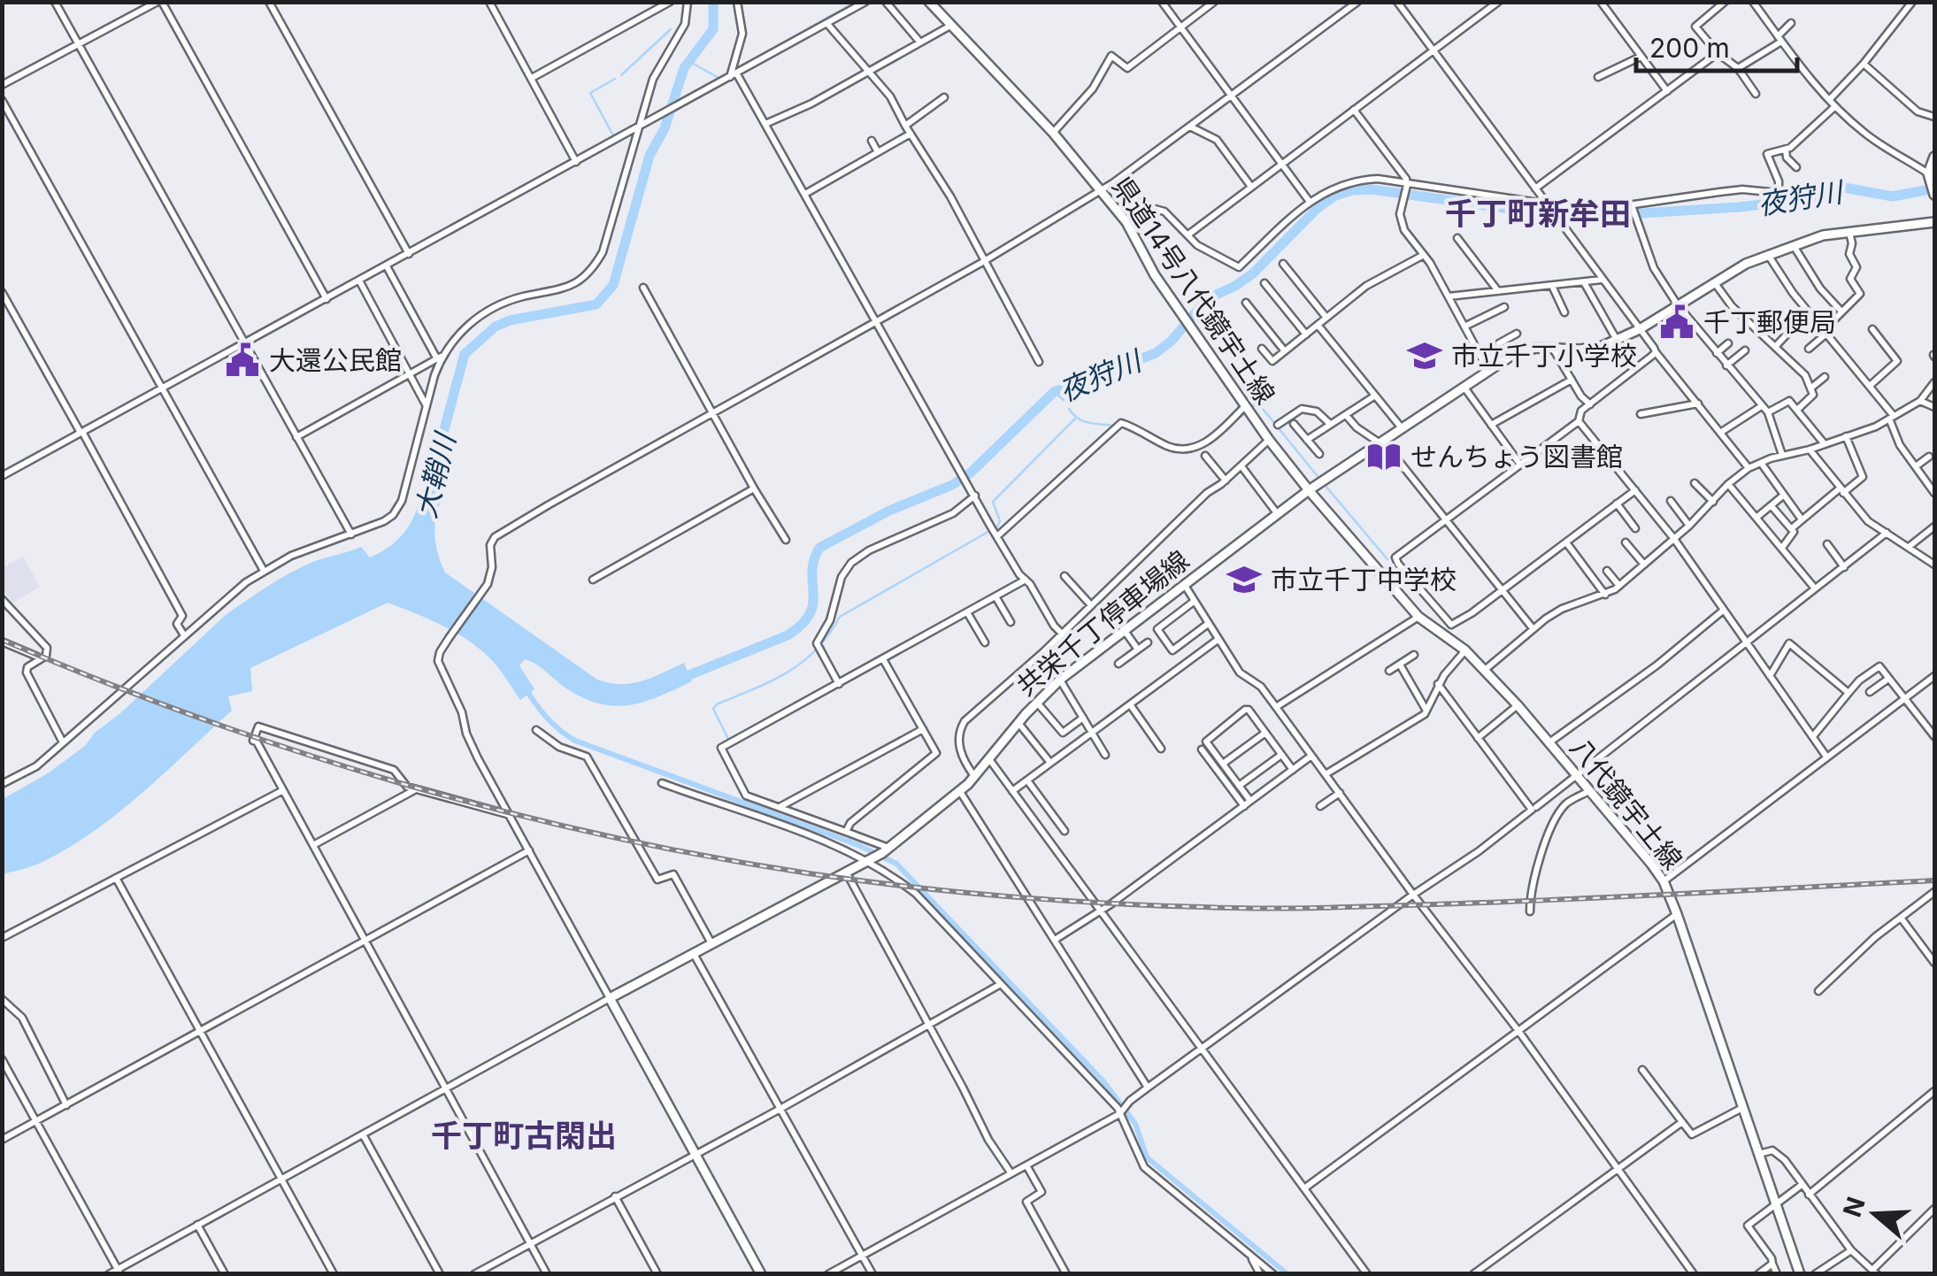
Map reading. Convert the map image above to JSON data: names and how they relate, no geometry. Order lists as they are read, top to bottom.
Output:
{
  "streets": {
    "main road": ["県道14号八代鏡宇土線", "共栄千丁停車場線", "八代鏡宇土線"]
  },
  "crossings": [
    ["県道14号八代鏡宇土線", "共栄千丁停車場線"],
    ["県道14号八代鏡宇土線", "八代鏡宇土線"],
    ["共栄千丁停車場線", "八代鏡宇土線"]
  ],
  "districts": ["千丁町新牟田", "千丁町古閑出"],
  "water": ["夜狩川", "大鞘川"],
  "places": {
    "public building": ["千丁郵便局", "大還公民館"],
    "school or university": ["市立千丁小学校", "市立千丁中学校"],
    "library": ["せんちょう図書館"]
  },
  "scale_bar": "200 m",
  "north": "left"
}
